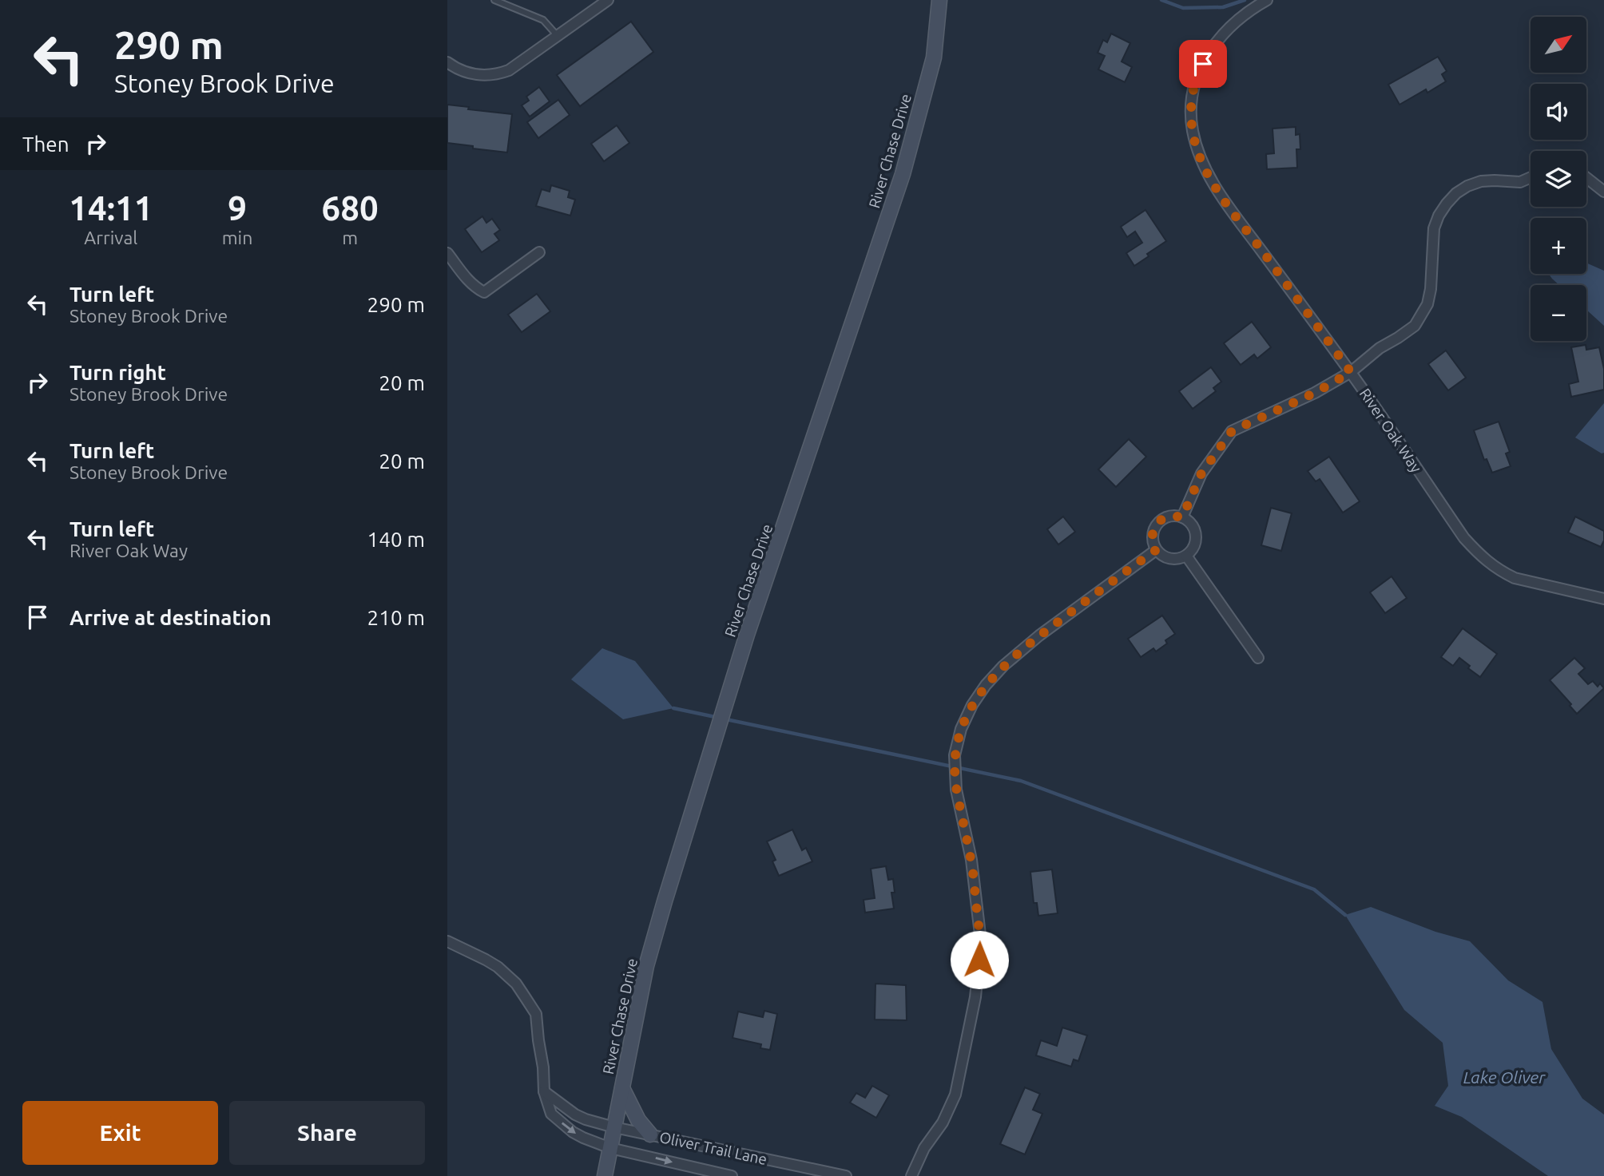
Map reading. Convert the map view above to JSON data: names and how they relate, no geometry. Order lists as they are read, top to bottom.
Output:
{
  "streets": {
    "street": ["River Chase Drive", "River Oak Way", "Oliver Trail Lane"]
  },
  "crossings": [
    ["River Chase Drive", "Oliver Trail Lane"]
  ],
  "water": ["Lake Oliver"],
  "north": "top right",
  "page": {
    "turn": ["290 m", "Stoney Brook Drive"],
    "map_buttons": ["+", "−"],
    "then": "Then",
    "eta": [
      "14:11",
      "Arrival",
      "9",
      "min",
      "680",
      "m"
    ],
    "list": [
      {
        "name": "Turn left",
        "note": "Stoney Brook Drive",
        "value": "290 m"
      },
      {
        "name": "Turn right",
        "note": "Stoney Brook Drive",
        "value": "20 m"
      },
      {
        "name": "Turn left",
        "note": "Stoney Brook Drive",
        "value": "20 m"
      },
      {
        "name": "Turn left",
        "note": "River Oak Way",
        "value": "140 m"
      },
      {
        "name": "Arrive at destination",
        "value": "210 m"
      }
    ],
    "buttons": ["Exit", "Share"]
  }
}
